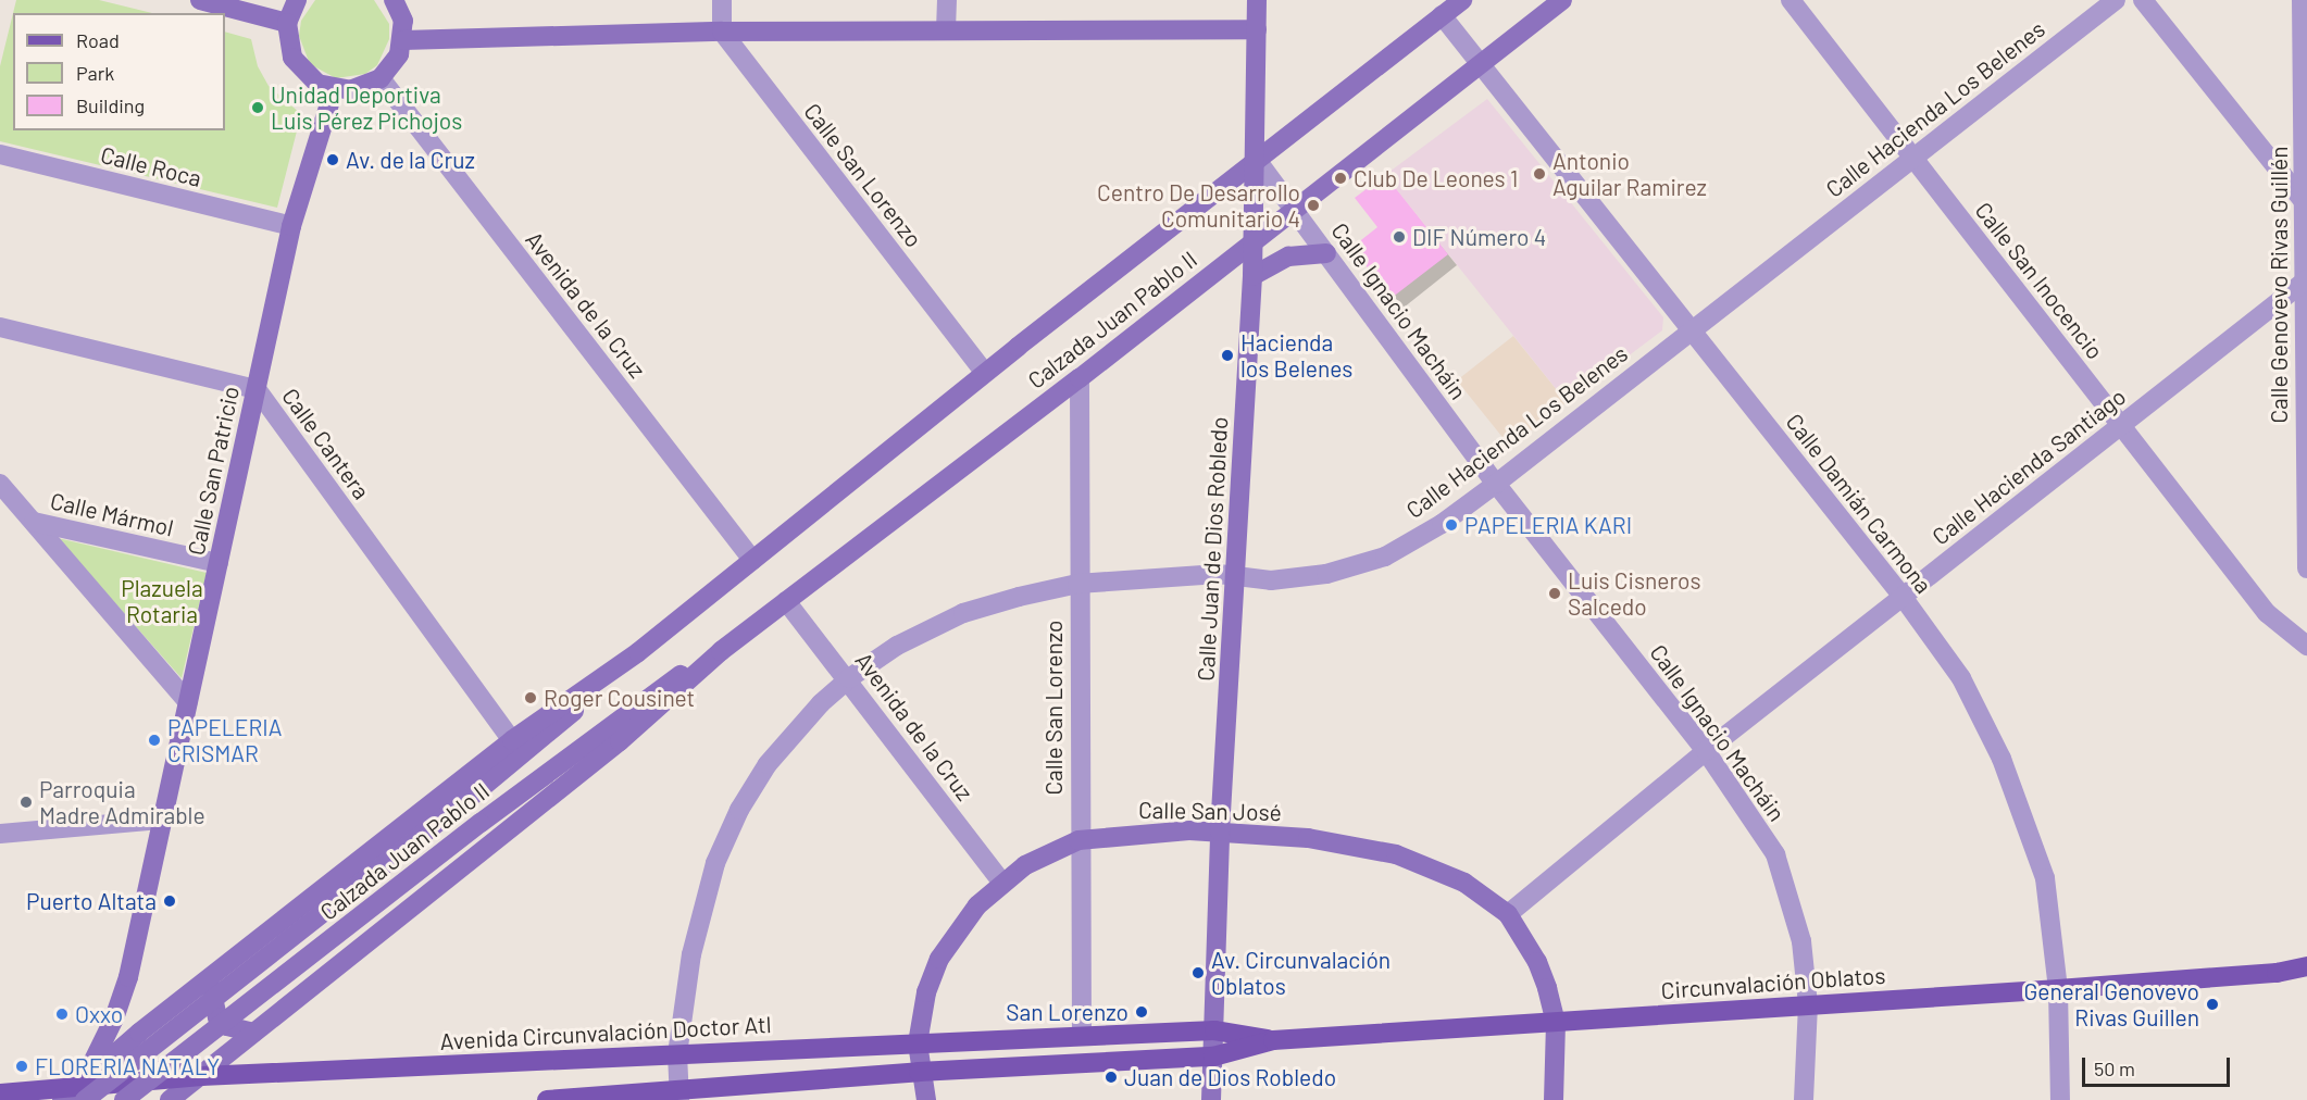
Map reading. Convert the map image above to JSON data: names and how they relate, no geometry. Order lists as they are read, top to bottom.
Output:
{
  "streets": {
    "main road": ["Circunvalación Oblatos", "Avenida Circunvalación Doctor Atl"],
    "street": [
      "Calle Hacienda Los Belenes",
      "Calle Roca",
      "Calle San Lorenzo",
      "Calle San Inocencio",
      "Calle Genovevo Rivas Guillén",
      "Avenida de la Cruz",
      "Calle Ignacio Macháin",
      "Calzada Juan Pablo II",
      "Calle Cantera",
      "Calle Hacienda Santiago",
      "Calle San Patricio",
      "Calle Damián Carmona",
      "Calle Mármol",
      "Calle Juan de Dios Robledo",
      "Calle San José"
    ]
  },
  "crossings": [
    ["Calle Hacienda Los Belenes", "Calle San Lorenzo"],
    ["Calle Hacienda Los Belenes", "Calle San Inocencio"],
    ["Calle Hacienda Los Belenes", "Avenida de la Cruz"],
    ["Calle Hacienda Los Belenes", "Calle Ignacio Macháin"],
    ["Calle Hacienda Los Belenes", "Calle Damián Carmona"],
    ["Calle Hacienda Los Belenes", "Calle Juan de Dios Robledo"],
    ["Calle Hacienda Los Belenes", "Avenida Circunvalación Doctor Atl"],
    ["Calle Roca", "Calle San Patricio"],
    ["Calle San Lorenzo", "Calzada Juan Pablo II"],
    ["Calle San Lorenzo", "Calle San José"],
    ["Calle San Lorenzo", "Avenida Circunvalación Doctor Atl"],
    ["Calle San Inocencio", "Calle Hacienda Santiago"],
    ["Calle Genovevo Rivas Guillén", "Calle Hacienda Santiago"],
    ["Avenida de la Cruz", "Calzada Juan Pablo II"],
    ["Avenida de la Cruz", "Calle San José"],
    ["Calle Ignacio Macháin", "Calzada Juan Pablo II"],
    ["Calle Ignacio Macháin", "Calle Hacienda Santiago"],
    ["Calle Ignacio Macháin", "Calle Juan de Dios Robledo"],
    ["Calle Ignacio Macháin", "Circunvalación Oblatos"],
    ["Calzada Juan Pablo II", "Calle Cantera"],
    ["Calzada Juan Pablo II", "Calle San Patricio"],
    ["Calzada Juan Pablo II", "Calle Damián Carmona"],
    ["Calzada Juan Pablo II", "Calle Juan de Dios Robledo"],
    ["Calzada Juan Pablo II", "Avenida Circunvalación Doctor Atl"],
    ["Calle Cantera", "Calle San Patricio"],
    ["Calle Hacienda Santiago", "Calle Damián Carmona"],
    ["Calle Hacienda Santiago", "Calle San José"],
    ["Calle San Patricio", "Calle Mármol"],
    ["Calle San Patricio", "Avenida Circunvalación Doctor Atl"],
    ["Calle Damián Carmona", "Circunvalación Oblatos"],
    ["Calle Juan de Dios Robledo", "Calle San José"],
    ["Calle Juan de Dios Robledo", "Circunvalación Oblatos"],
    ["Calle Juan de Dios Robledo", "Avenida Circunvalación Doctor Atl"],
    ["Calle San José", "Circunvalación Oblatos"],
    ["Calle San José", "Avenida Circunvalación Doctor Atl"],
    ["Circunvalación Oblatos", "Avenida Circunvalación Doctor Atl"]
  ],
  "parks": ["Plazuela Rotaria"],
  "places": [
    "Unidad Deportiva Luis Pérez Pichojos",
    "Av. de la Cruz",
    "Antonio Aguilar Ramirez",
    "Club De Leones 1",
    "Centro De Desarrollo Comunitario 4",
    "DIF Número 4",
    "Hacienda los Belenes",
    "PAPELERIA KARI",
    "Luis Cisneros Salcedo",
    "Roger Cousinet",
    "PAPELERIA CRISMAR",
    "Parroquia Madre Admirable",
    "Puerto Altata",
    "Av. Circunvalación Oblatos",
    "General Genovevo Rivas Guillen",
    "San Lorenzo",
    "Oxxo",
    "FLORERIA NATALY",
    "Juan de Dios Robledo"
  ],
  "legend": ["Road", "Park", "Building"],
  "scale_bar": "50 m"
}
